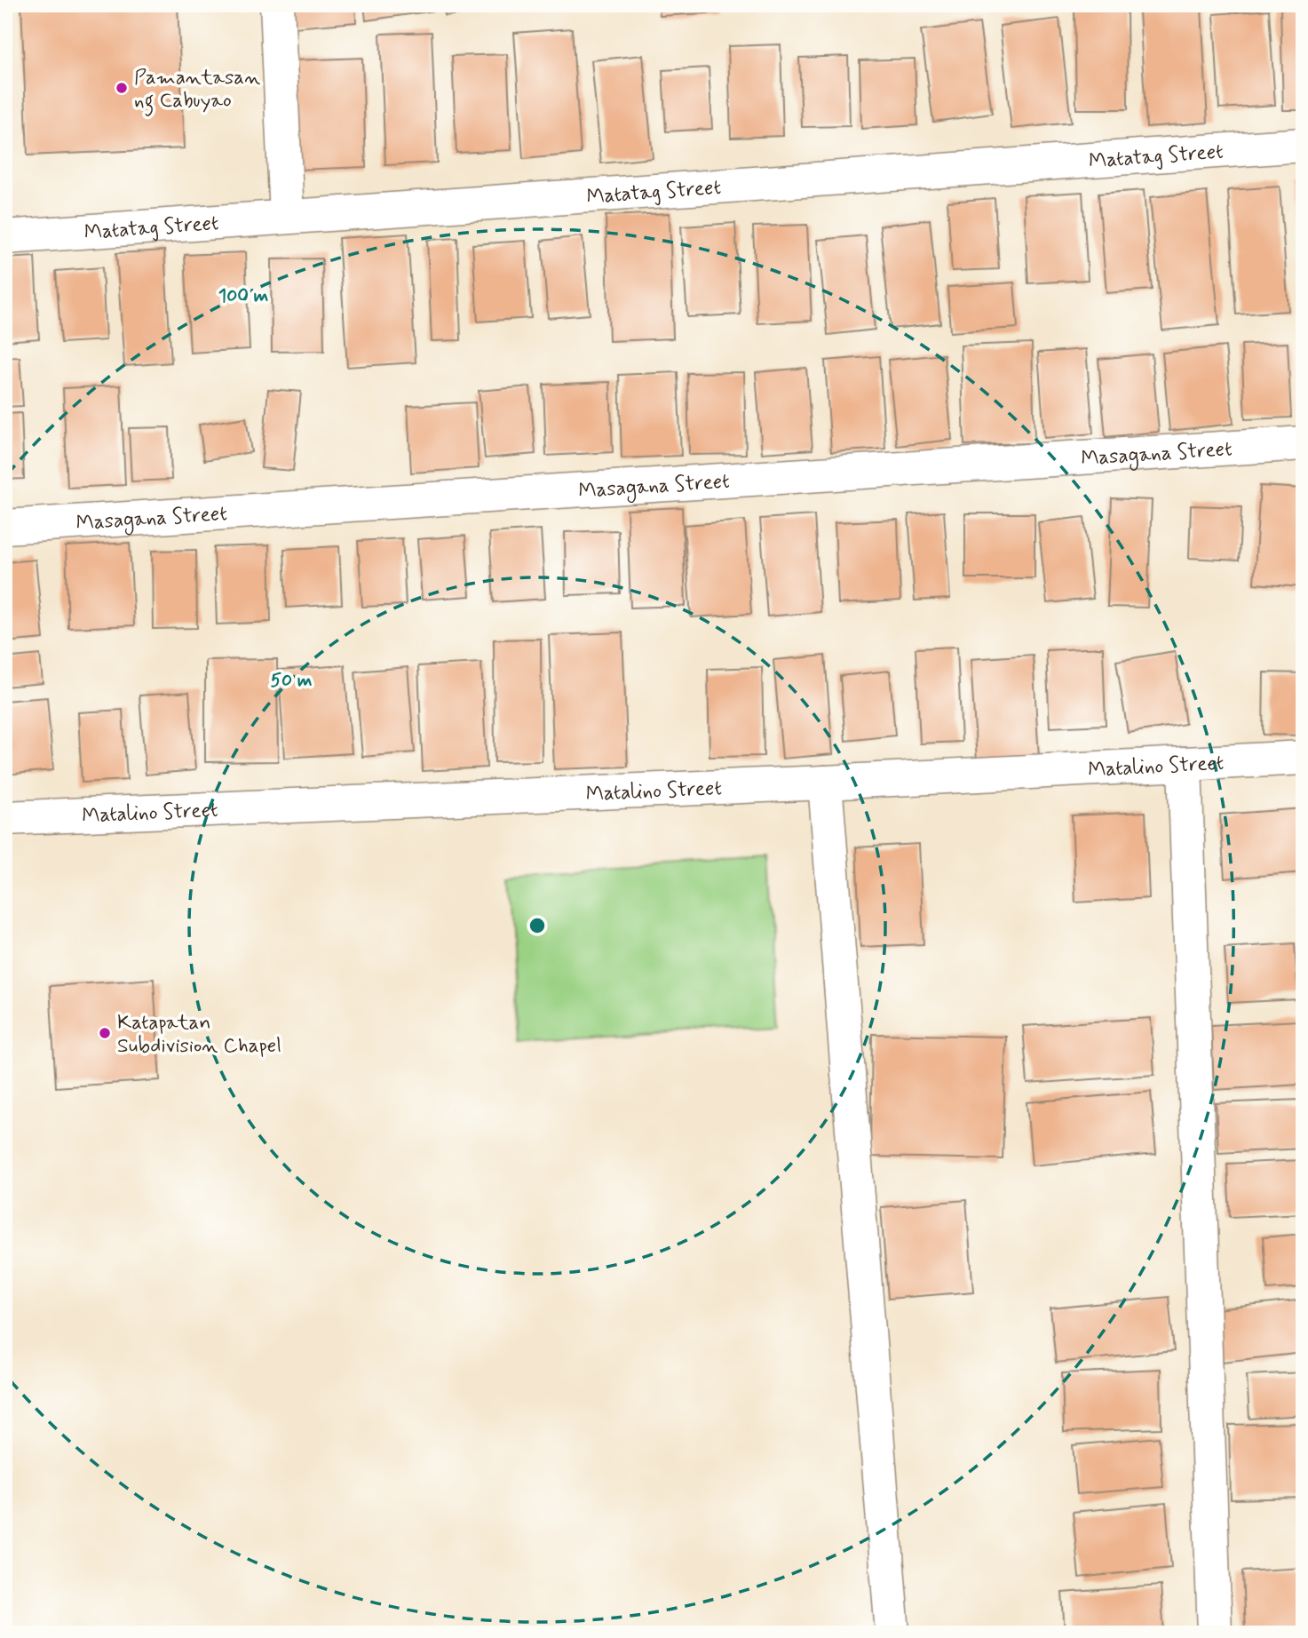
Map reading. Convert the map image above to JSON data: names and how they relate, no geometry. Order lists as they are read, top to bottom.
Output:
{
  "streets": {
    "street": ["Matatag Street", "Masagana Street", "Matalino Street"]
  },
  "places": ["Pamantasan ng Cabuyao", "Katapatan Subdivision Chapel"],
  "rings": ["100 m", "50 m"]
}
